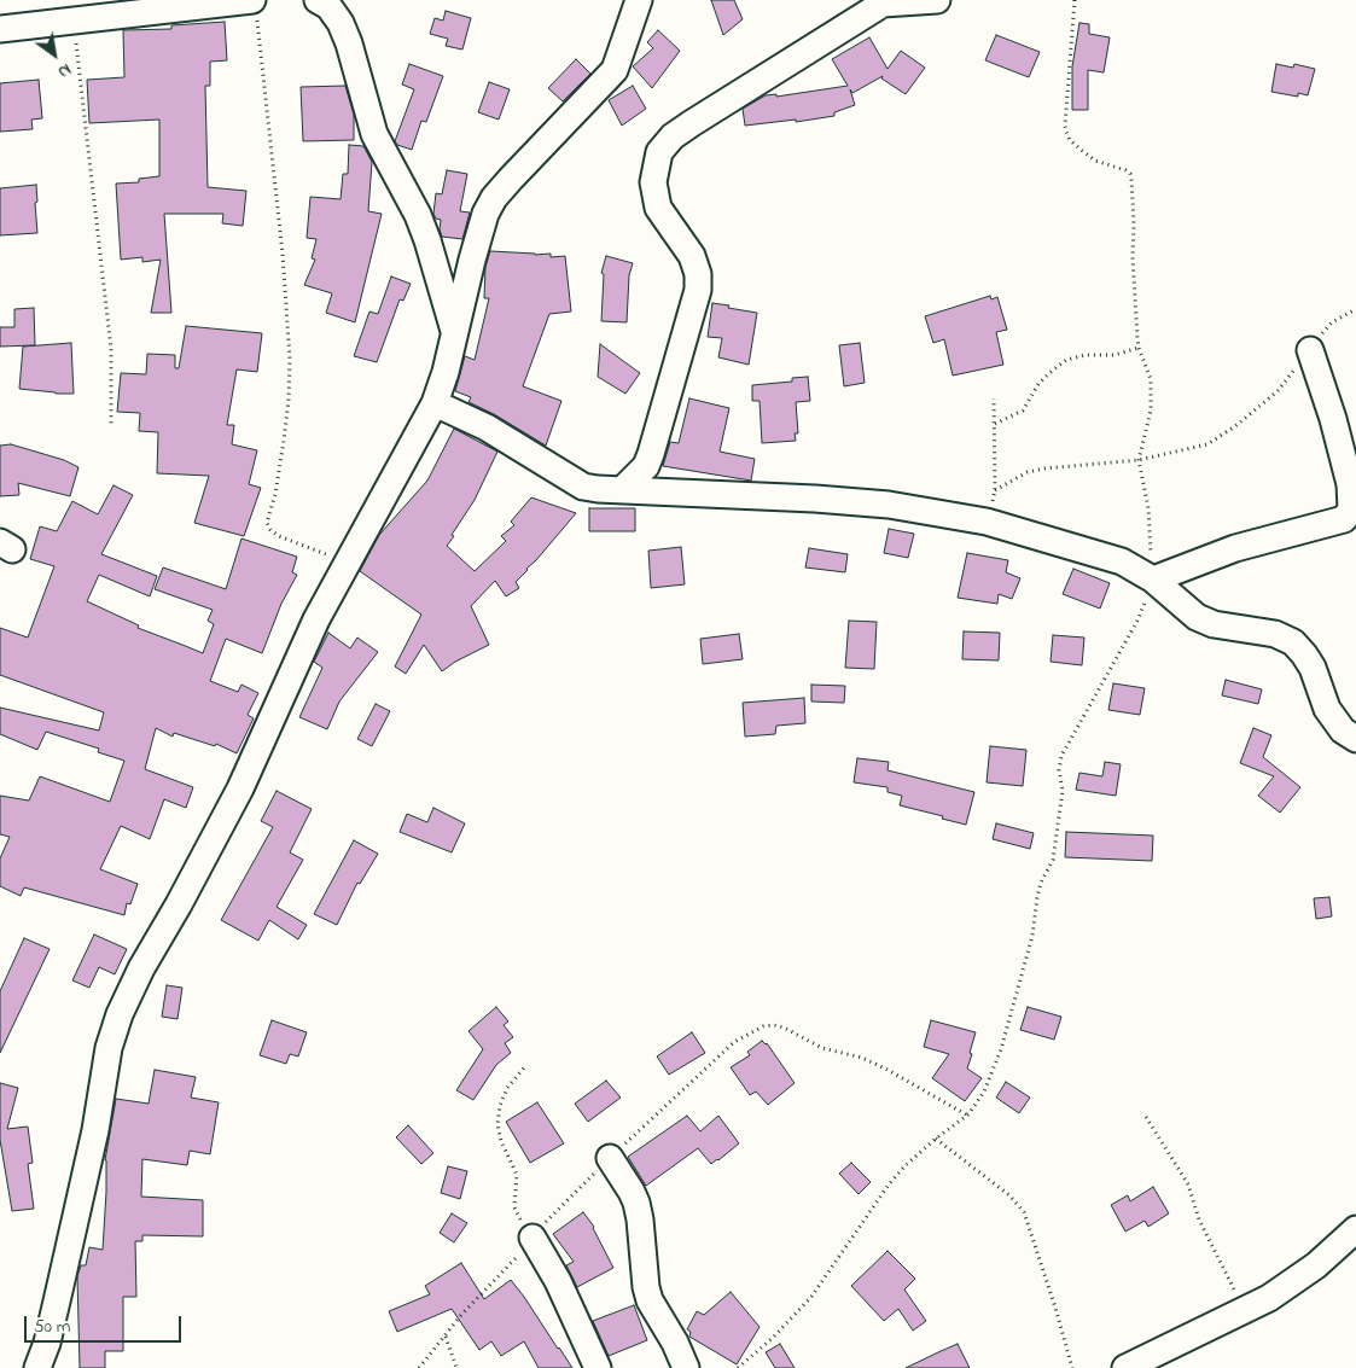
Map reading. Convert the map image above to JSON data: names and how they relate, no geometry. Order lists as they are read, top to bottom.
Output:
{
  "scale_bar": "50 m",
  "north": "bottom right"
}
